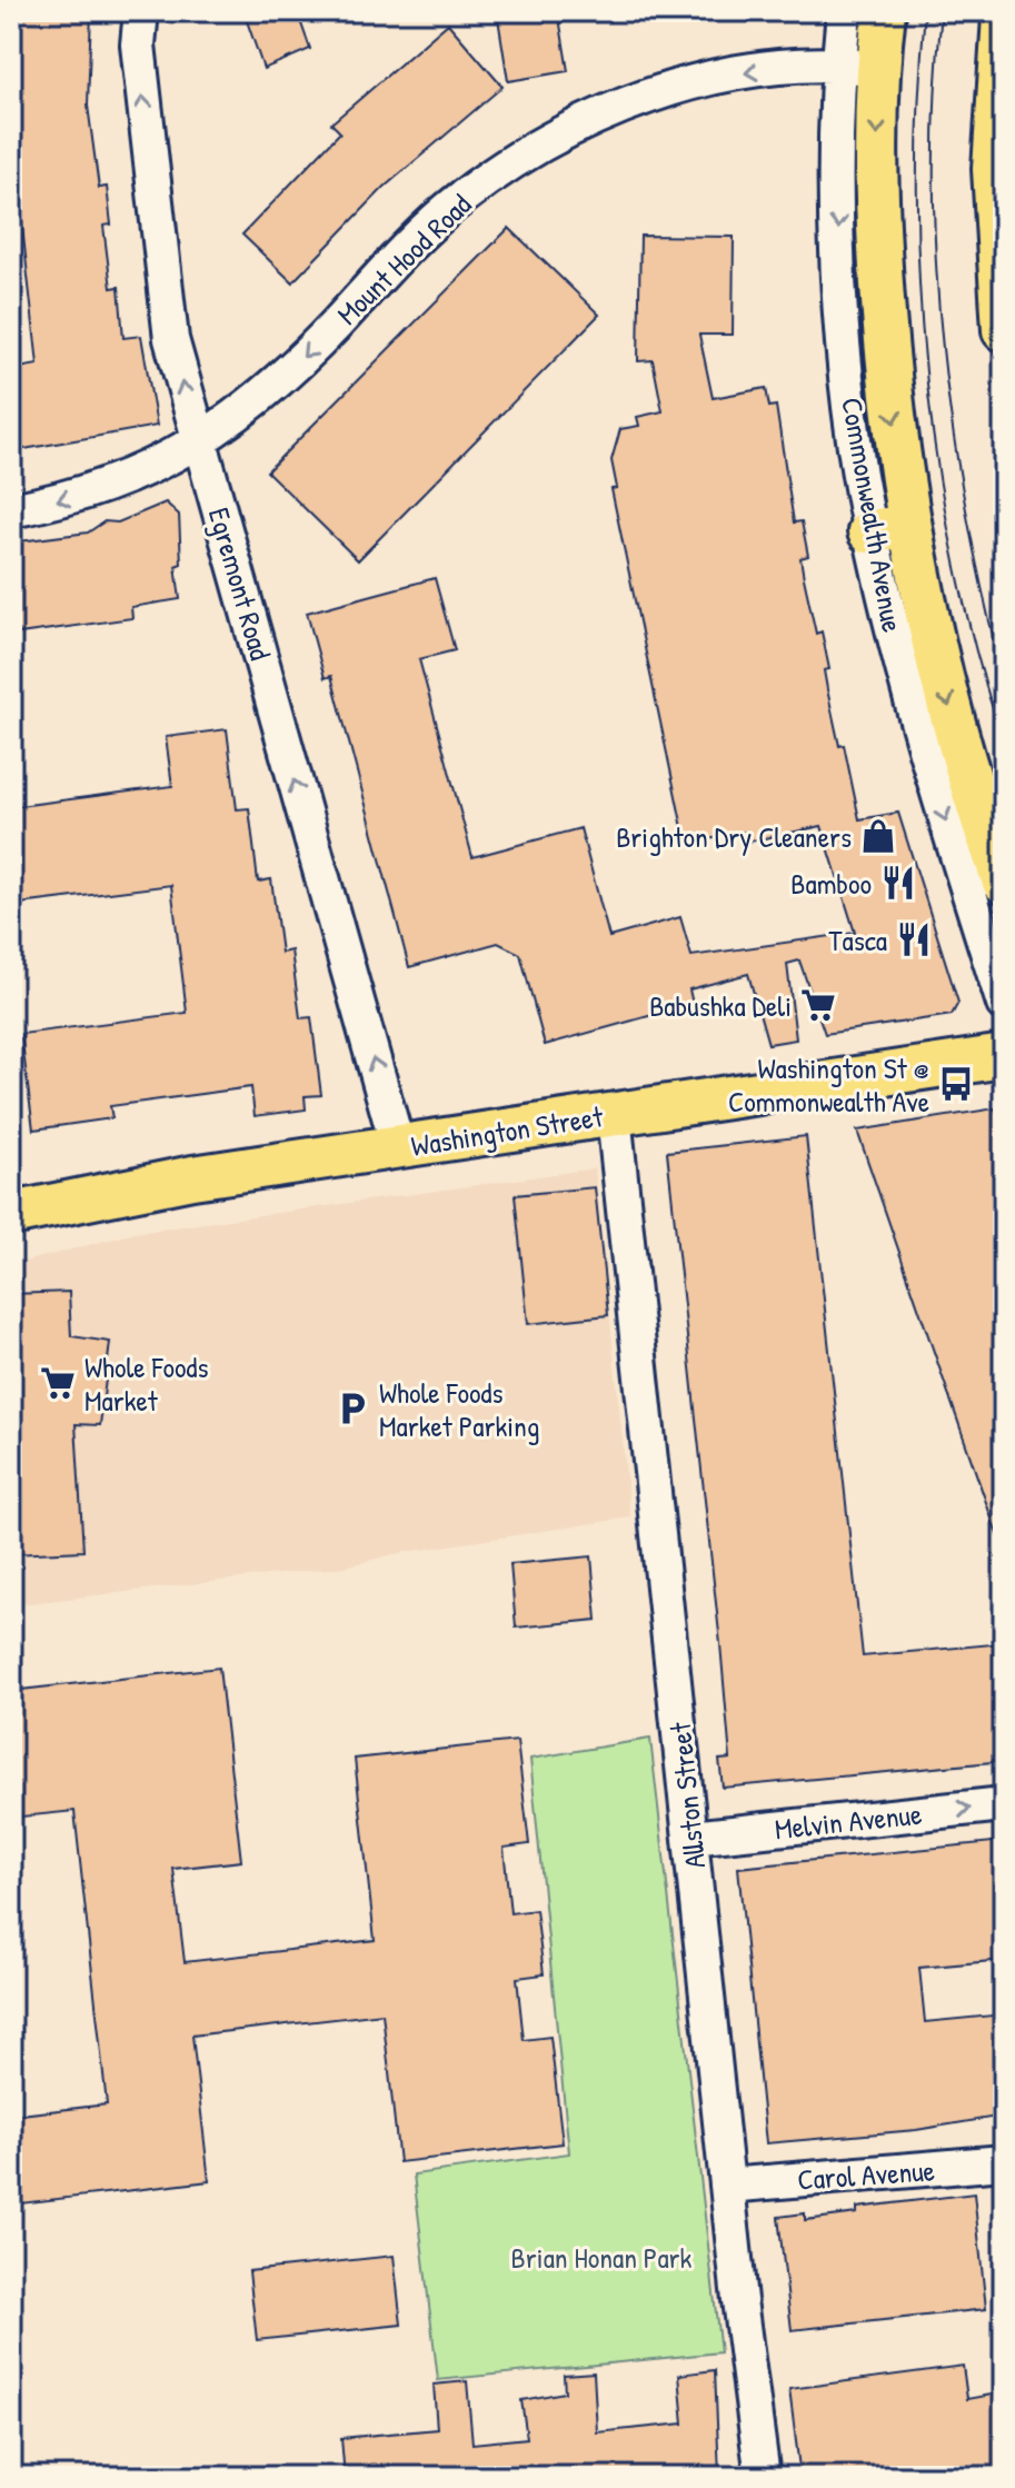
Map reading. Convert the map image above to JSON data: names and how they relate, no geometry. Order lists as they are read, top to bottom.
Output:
{
  "streets": {
    "main road": ["Commonwealth Avenue", "Washington Street"],
    "street": [
      "Mount Hood Road",
      "Egremont Road",
      "Allston Street",
      "Melvin Avenue",
      "Carol Avenue"
    ]
  },
  "crossings": [
    ["Mount Hood Road", "Commonwealth Avenue"],
    ["Mount Hood Road", "Egremont Road"],
    ["Egremont Road", "Washington Street"],
    ["Washington Street", "Allston Street"],
    ["Allston Street", "Melvin Avenue"],
    ["Allston Street", "Carol Avenue"]
  ],
  "one_way": [
    "Mount Hood Road",
    "Commonwealth Avenue",
    "Egremont Road",
    "Melvin Avenue"
  ],
  "parks": ["Brian Honan Park"],
  "places": {
    "shop": ["Brighton Dry Cleaners"],
    "restaurant": ["Bamboo", "Tasca"],
    "supermarket": ["Babushka Deli", "Whole Foods Market"],
    "bus stop": ["Washington St @ Commonwealth Ave"],
    "parking": ["Whole Foods Market Parking"]
  }
}
